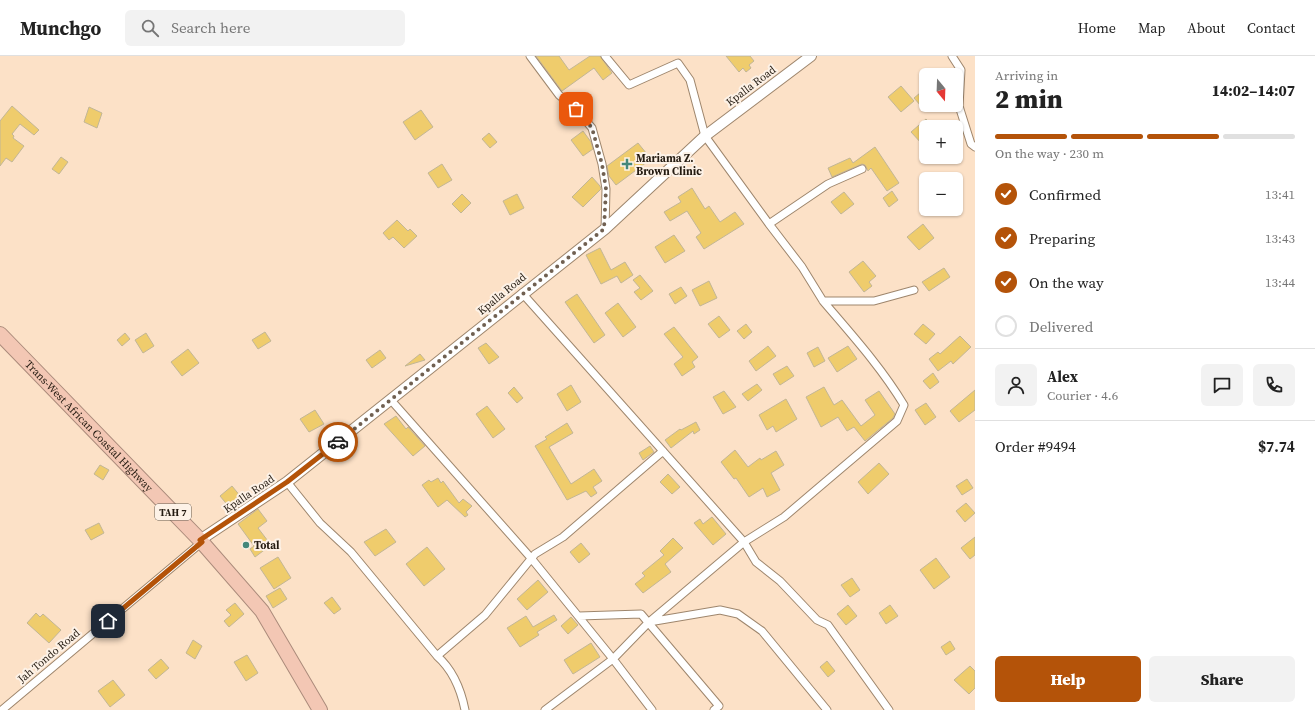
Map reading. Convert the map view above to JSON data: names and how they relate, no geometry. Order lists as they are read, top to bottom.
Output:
{
  "streets": {
    "highway": ["Trans-West African Coastal Highway", "TAH 7"],
    "street": ["Kpalla Road", "Jah Tondo Road"]
  },
  "crossings": [
    ["Kpalla Road", "Trans-West African Coastal Highway"],
    ["Kpalla Road", "Jah Tondo Road"],
    ["Trans-West African Coastal Highway", "Jah Tondo Road"]
  ],
  "places": {
    "health": ["Mariama Z. Brown Clinic"],
    "other": ["Total"]
  },
  "north": "bottom",
  "page": {
    "header": "Munchgo",
    "search": "Search here",
    "nav": [
      "Home",
      "Map",
      "About",
      "Contact"
    ],
    "heading": ["2 min", "Arriving in", "14:02–14:07"],
    "panel": [
      "Alex",
      "Courier · 4.6",
      "Order #9494",
      "$7.74"
    ],
    "map_buttons": ["+", "−"],
    "bar": "On the way · 230 m",
    "list": [
      ["Confirmed", "13:41"],
      ["Preparing", "13:43"],
      ["On the way", "13:44"],
      "Delivered"
    ],
    "buttons": ["Help", "Share"]
  }
}
